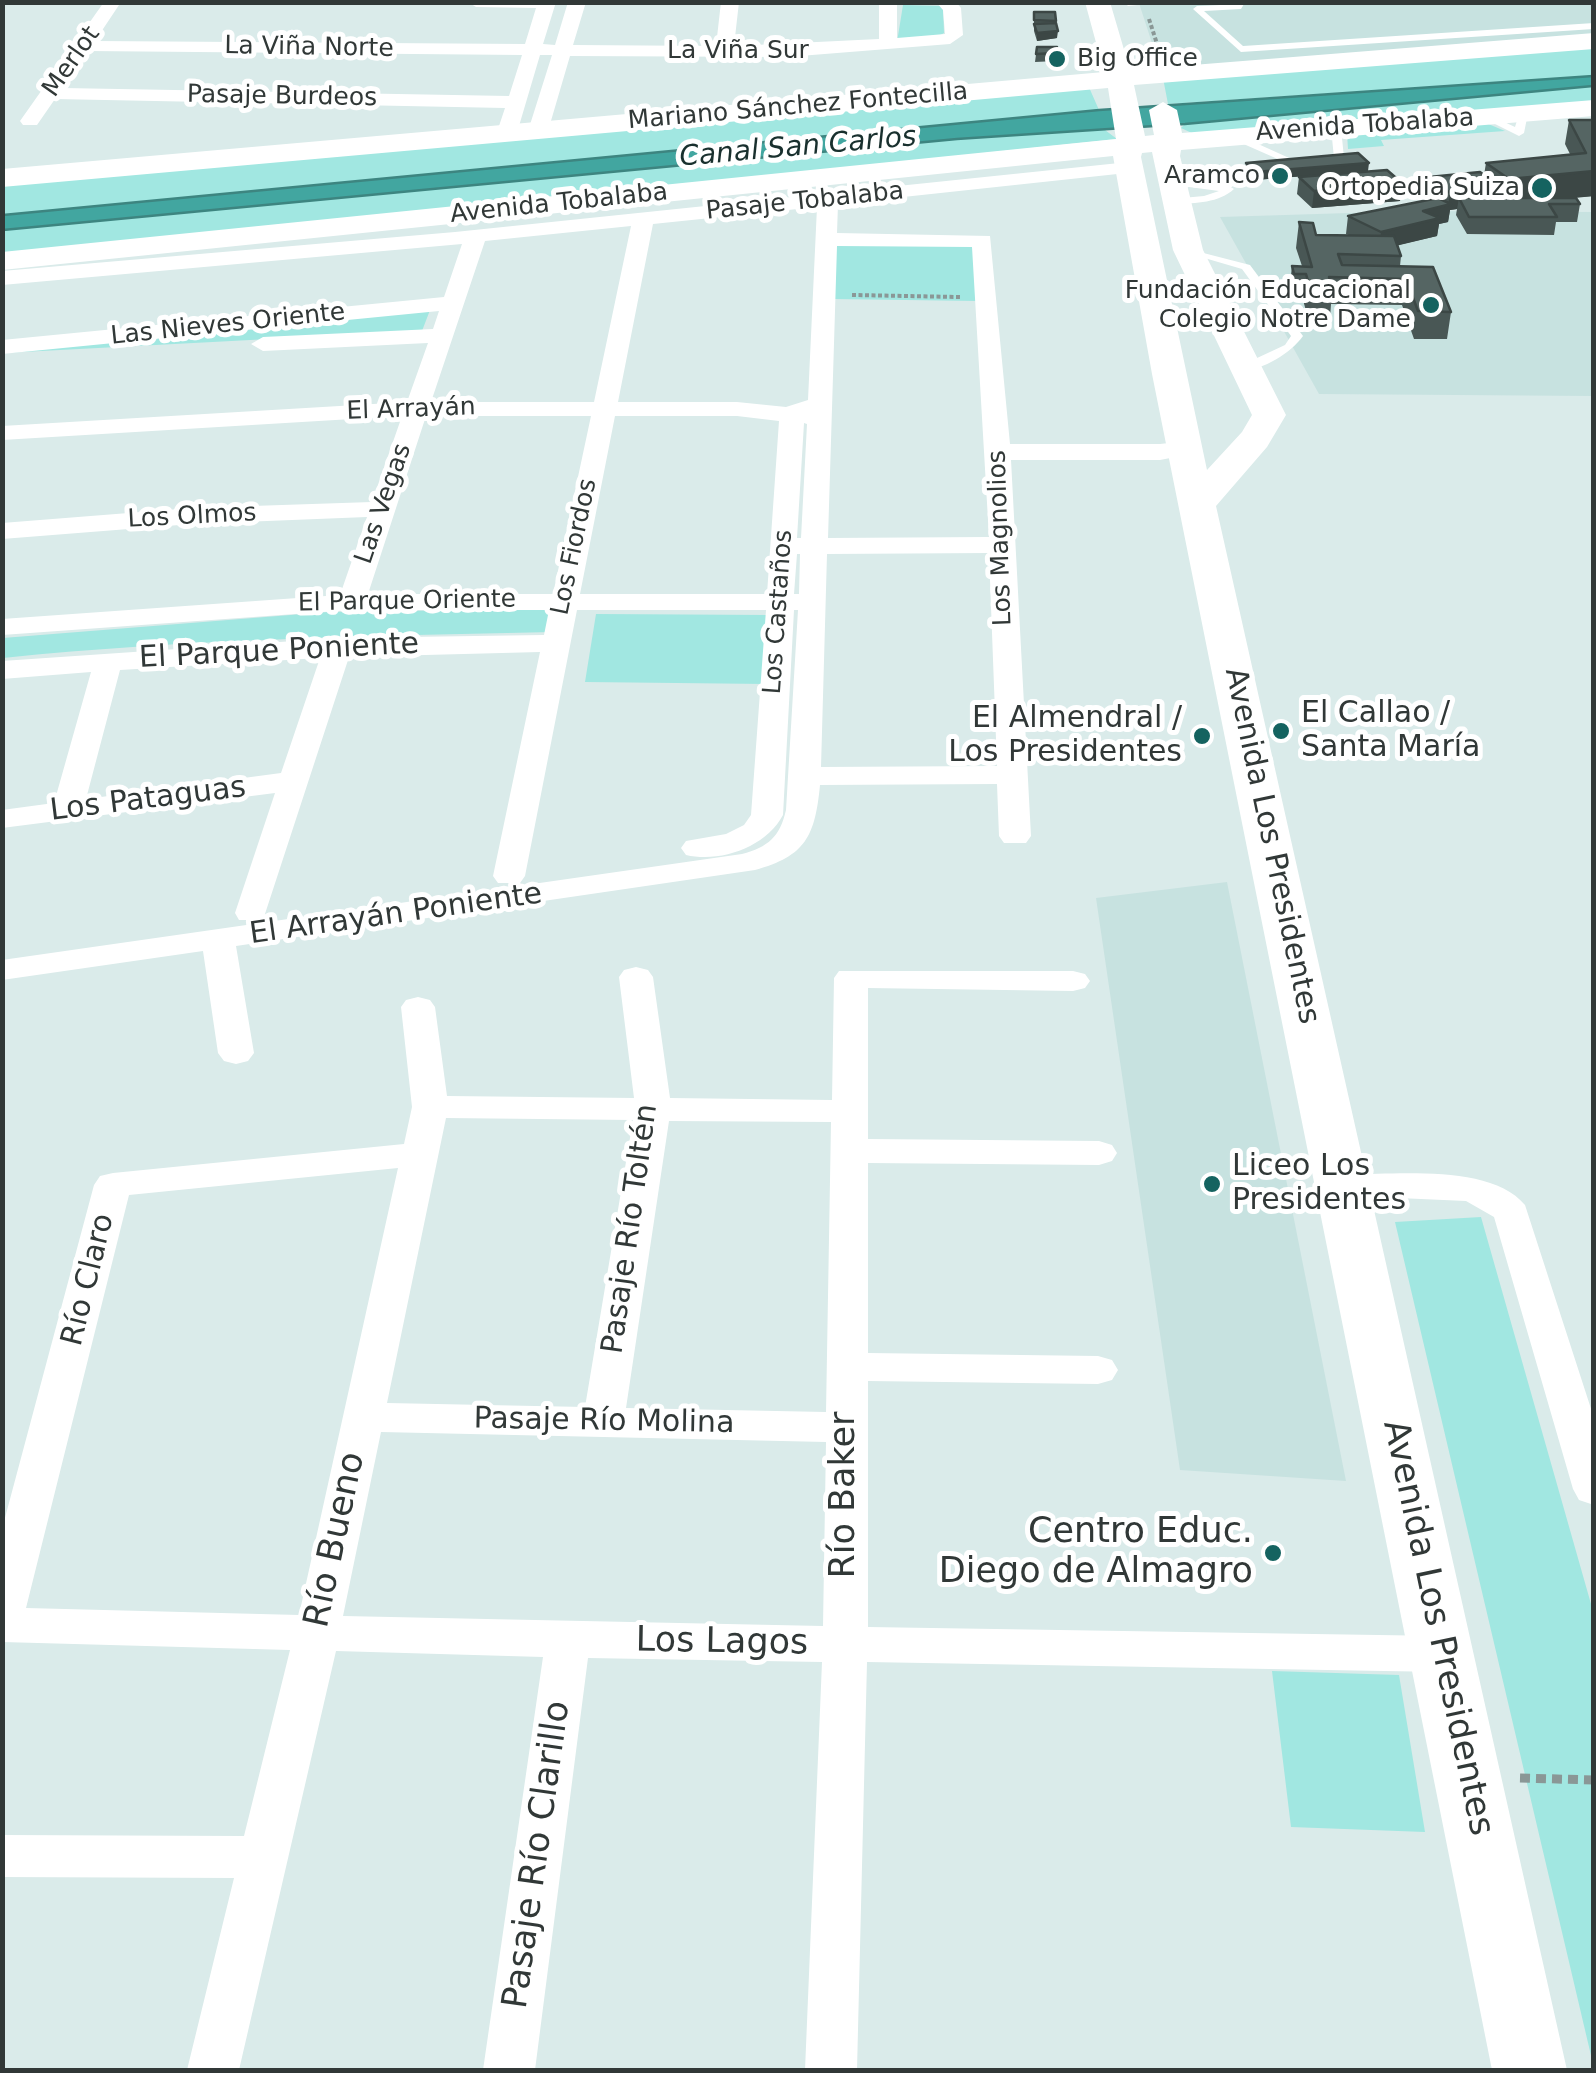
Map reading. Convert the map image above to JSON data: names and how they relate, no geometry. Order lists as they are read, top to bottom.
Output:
{
  "streets": {
    "street": [
      "La Viña Norte",
      "La Viña Sur",
      "Merlot",
      "Pasaje Burdeos",
      "Mariano Sánchez Fontecilla",
      "Avenida Tobalaba",
      "Pasaje Tobalaba",
      "Las Nieves Oriente",
      "El Arrayán",
      "Las Vegas",
      "Los Olmos",
      "Los Magnolios",
      "Los Fiordos",
      "El Parque Oriente",
      "Los Castaños",
      "El Parque Poniente",
      "Los Pataguas",
      "Avenida Los Presidentes",
      "El Arrayán Poniente",
      "Pasaje Río Toltén",
      "Río Claro",
      "Pasaje Río Molina",
      "Río Baker",
      "Río Bueno",
      "Los Lagos",
      "Pasaje Río Clarillo"
    ]
  },
  "crossings": [
    ["La Viña Norte", "La Viña Sur"],
    ["La Viña Norte", "Merlot"],
    ["Merlot", "Pasaje Burdeos"],
    ["Mariano Sánchez Fontecilla", "Avenida Tobalaba"],
    ["Mariano Sánchez Fontecilla", "Pasaje Tobalaba"],
    ["Mariano Sánchez Fontecilla", "Avenida Los Presidentes"],
    ["Avenida Tobalaba", "Pasaje Tobalaba"],
    ["Avenida Tobalaba", "Avenida Los Presidentes"],
    ["Pasaje Tobalaba", "Las Vegas"],
    ["Pasaje Tobalaba", "Los Fiordos"],
    ["Pasaje Tobalaba", "Los Castaños"],
    ["Pasaje Tobalaba", "Avenida Los Presidentes"],
    ["Las Nieves Oriente", "Las Vegas"],
    ["El Arrayán", "Las Vegas"],
    ["El Arrayán", "Los Fiordos"],
    ["El Arrayán", "Los Castaños"],
    ["Las Vegas", "Los Olmos"],
    ["Las Vegas", "El Parque Oriente"],
    ["Los Magnolios", "Los Castaños"],
    ["Los Fiordos", "El Parque Oriente"],
    ["Los Fiordos", "El Parque Poniente"],
    ["Los Fiordos", "El Arrayán Poniente"],
    ["El Parque Oriente", "Los Castaños"],
    ["Los Castaños", "El Arrayán Poniente"],
    ["Avenida Los Presidentes", "Los Lagos"],
    ["Pasaje Río Toltén", "Pasaje Río Molina"],
    ["Río Claro", "Río Bueno"],
    ["Pasaje Río Molina", "Río Baker"],
    ["Pasaje Río Molina", "Río Bueno"],
    ["Río Baker", "Los Lagos"],
    ["Río Bueno", "Los Lagos"],
    ["Los Lagos", "Pasaje Río Clarillo"]
  ],
  "water": ["Canal San Carlos"],
  "places": [
    "Big Office",
    "Aramco",
    "Ortopedia Suiza",
    "Fundación Educacional Colegio Notre Dame",
    "El Callao / Santa María",
    "El Almendral / Los Presidentes",
    "Liceo Los Presidentes",
    "Centro Educ. Diego de Almagro"
  ]
}
